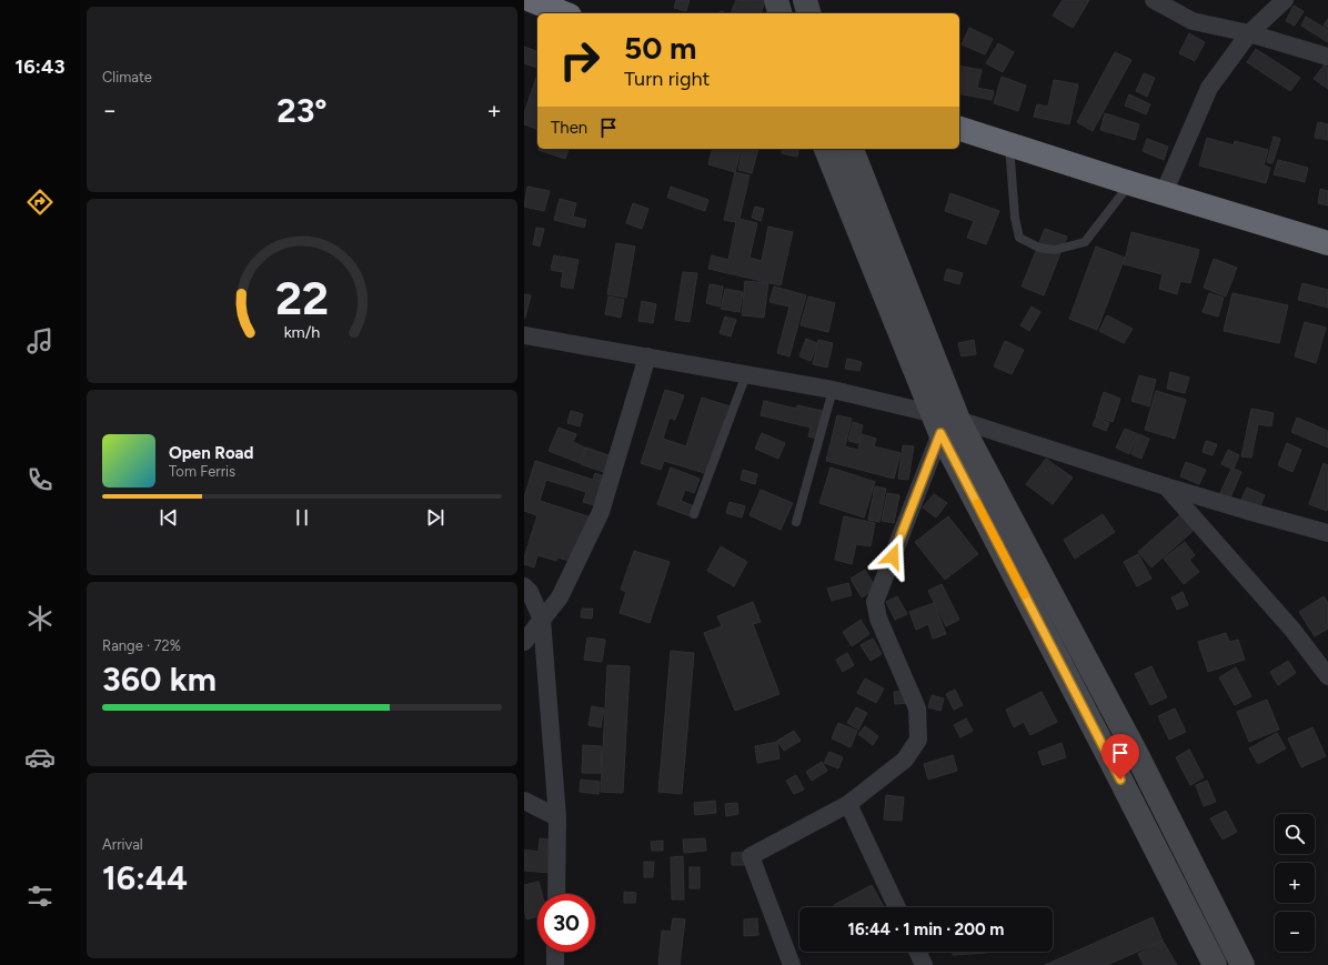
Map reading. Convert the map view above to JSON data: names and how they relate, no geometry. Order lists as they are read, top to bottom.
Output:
{
  "page": {
    "tabs": "16:43",
    "tile": [
      "Climate",
      ["Range · 72%", "360 km"],
      ["Arrival", "16:44"]
    ],
    "turn": ["50 m", "Turn right"],
    "heat": ["−", "23°", "+"],
    "then": "Then",
    "song": ["Open Road", "Tom Ferris"],
    "map_buttons": ["+", "−"],
    "limit": "30",
    "trip": "16:44 · 1 min · 200 m",
    "gauge": ["22", "km/h"]
  }
}
